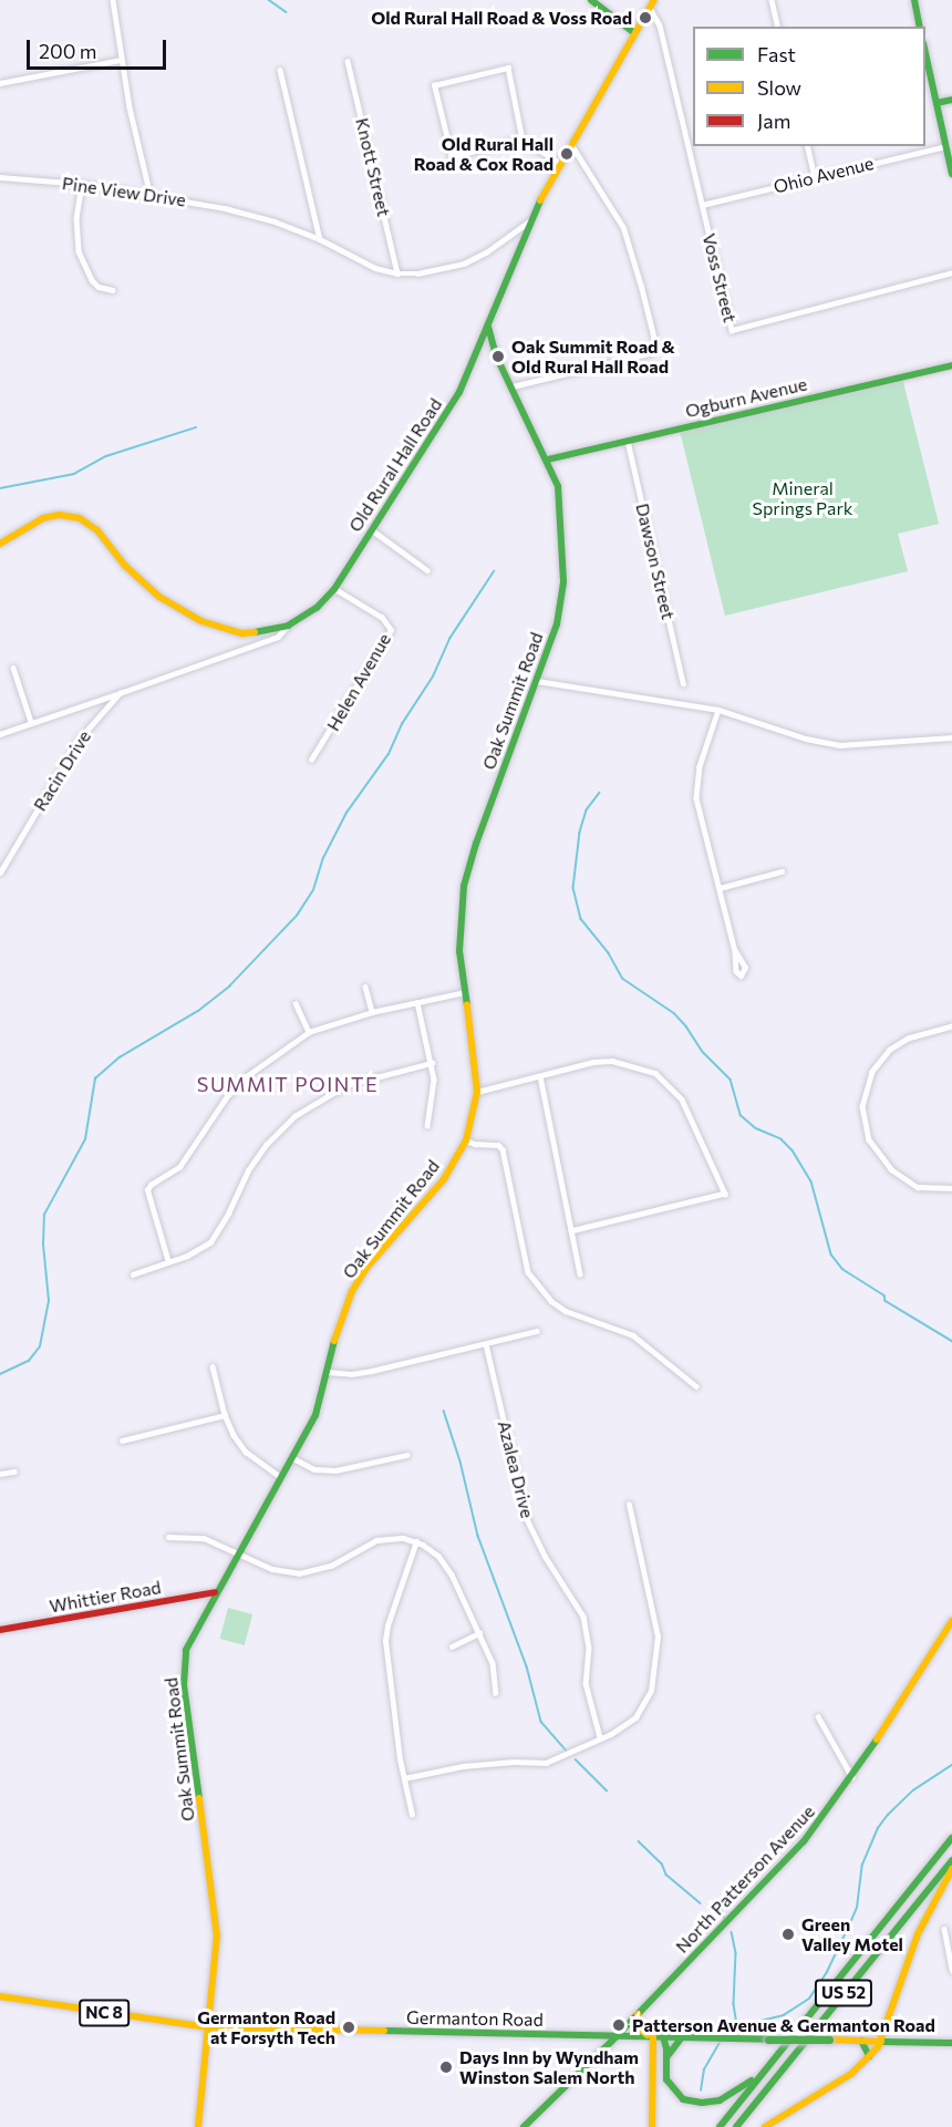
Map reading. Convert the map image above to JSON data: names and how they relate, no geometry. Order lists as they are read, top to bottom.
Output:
{
  "streets": {
    "main road": [
      "Ogburn Avenue",
      "Old Rural Hall Road",
      "Oak Summit Road",
      "Whittier Road",
      "North Patterson Avenue",
      "US 52",
      "NC 8",
      "Germanton Road"
    ],
    "street": [
      "Knott Street",
      "Ohio Avenue",
      "Pine View Drive",
      "Voss Street",
      "Dawson Street",
      "Helen Avenue",
      "Racin Drive",
      "Azalea Drive"
    ]
  },
  "crossings": [
    ["Knott Street", "Pine View Drive"],
    ["Ohio Avenue", "Voss Street"],
    ["Voss Street", "Old Rural Hall Road"],
    ["Ogburn Avenue", "Dawson Street"],
    ["Ogburn Avenue", "Oak Summit Road"],
    ["Old Rural Hall Road", "Helen Avenue"],
    ["Old Rural Hall Road", "Oak Summit Road"],
    ["Old Rural Hall Road", "Racin Drive"],
    ["Oak Summit Road", "Whittier Road"],
    ["Oak Summit Road", "Germanton Road"],
    ["North Patterson Avenue", "Germanton Road"]
  ],
  "districts": ["SUMMIT POINTE"],
  "parks": ["Mineral Springs Park"],
  "places": [
    "Old Rural Hall Road & Voss Road",
    "Old Rural Hall Road & Cox Road",
    "Oak Summit Road & Old Rural Hall Road",
    "Green Valley Motel",
    "Patterson Avenue & Germanton Road",
    "Germanton Road at Forsyth Tech",
    "Days Inn by Wyndham Winston Salem North"
  ],
  "legend": ["Fast", "Slow", "Jam"],
  "scale_bar": "200 m"
}
